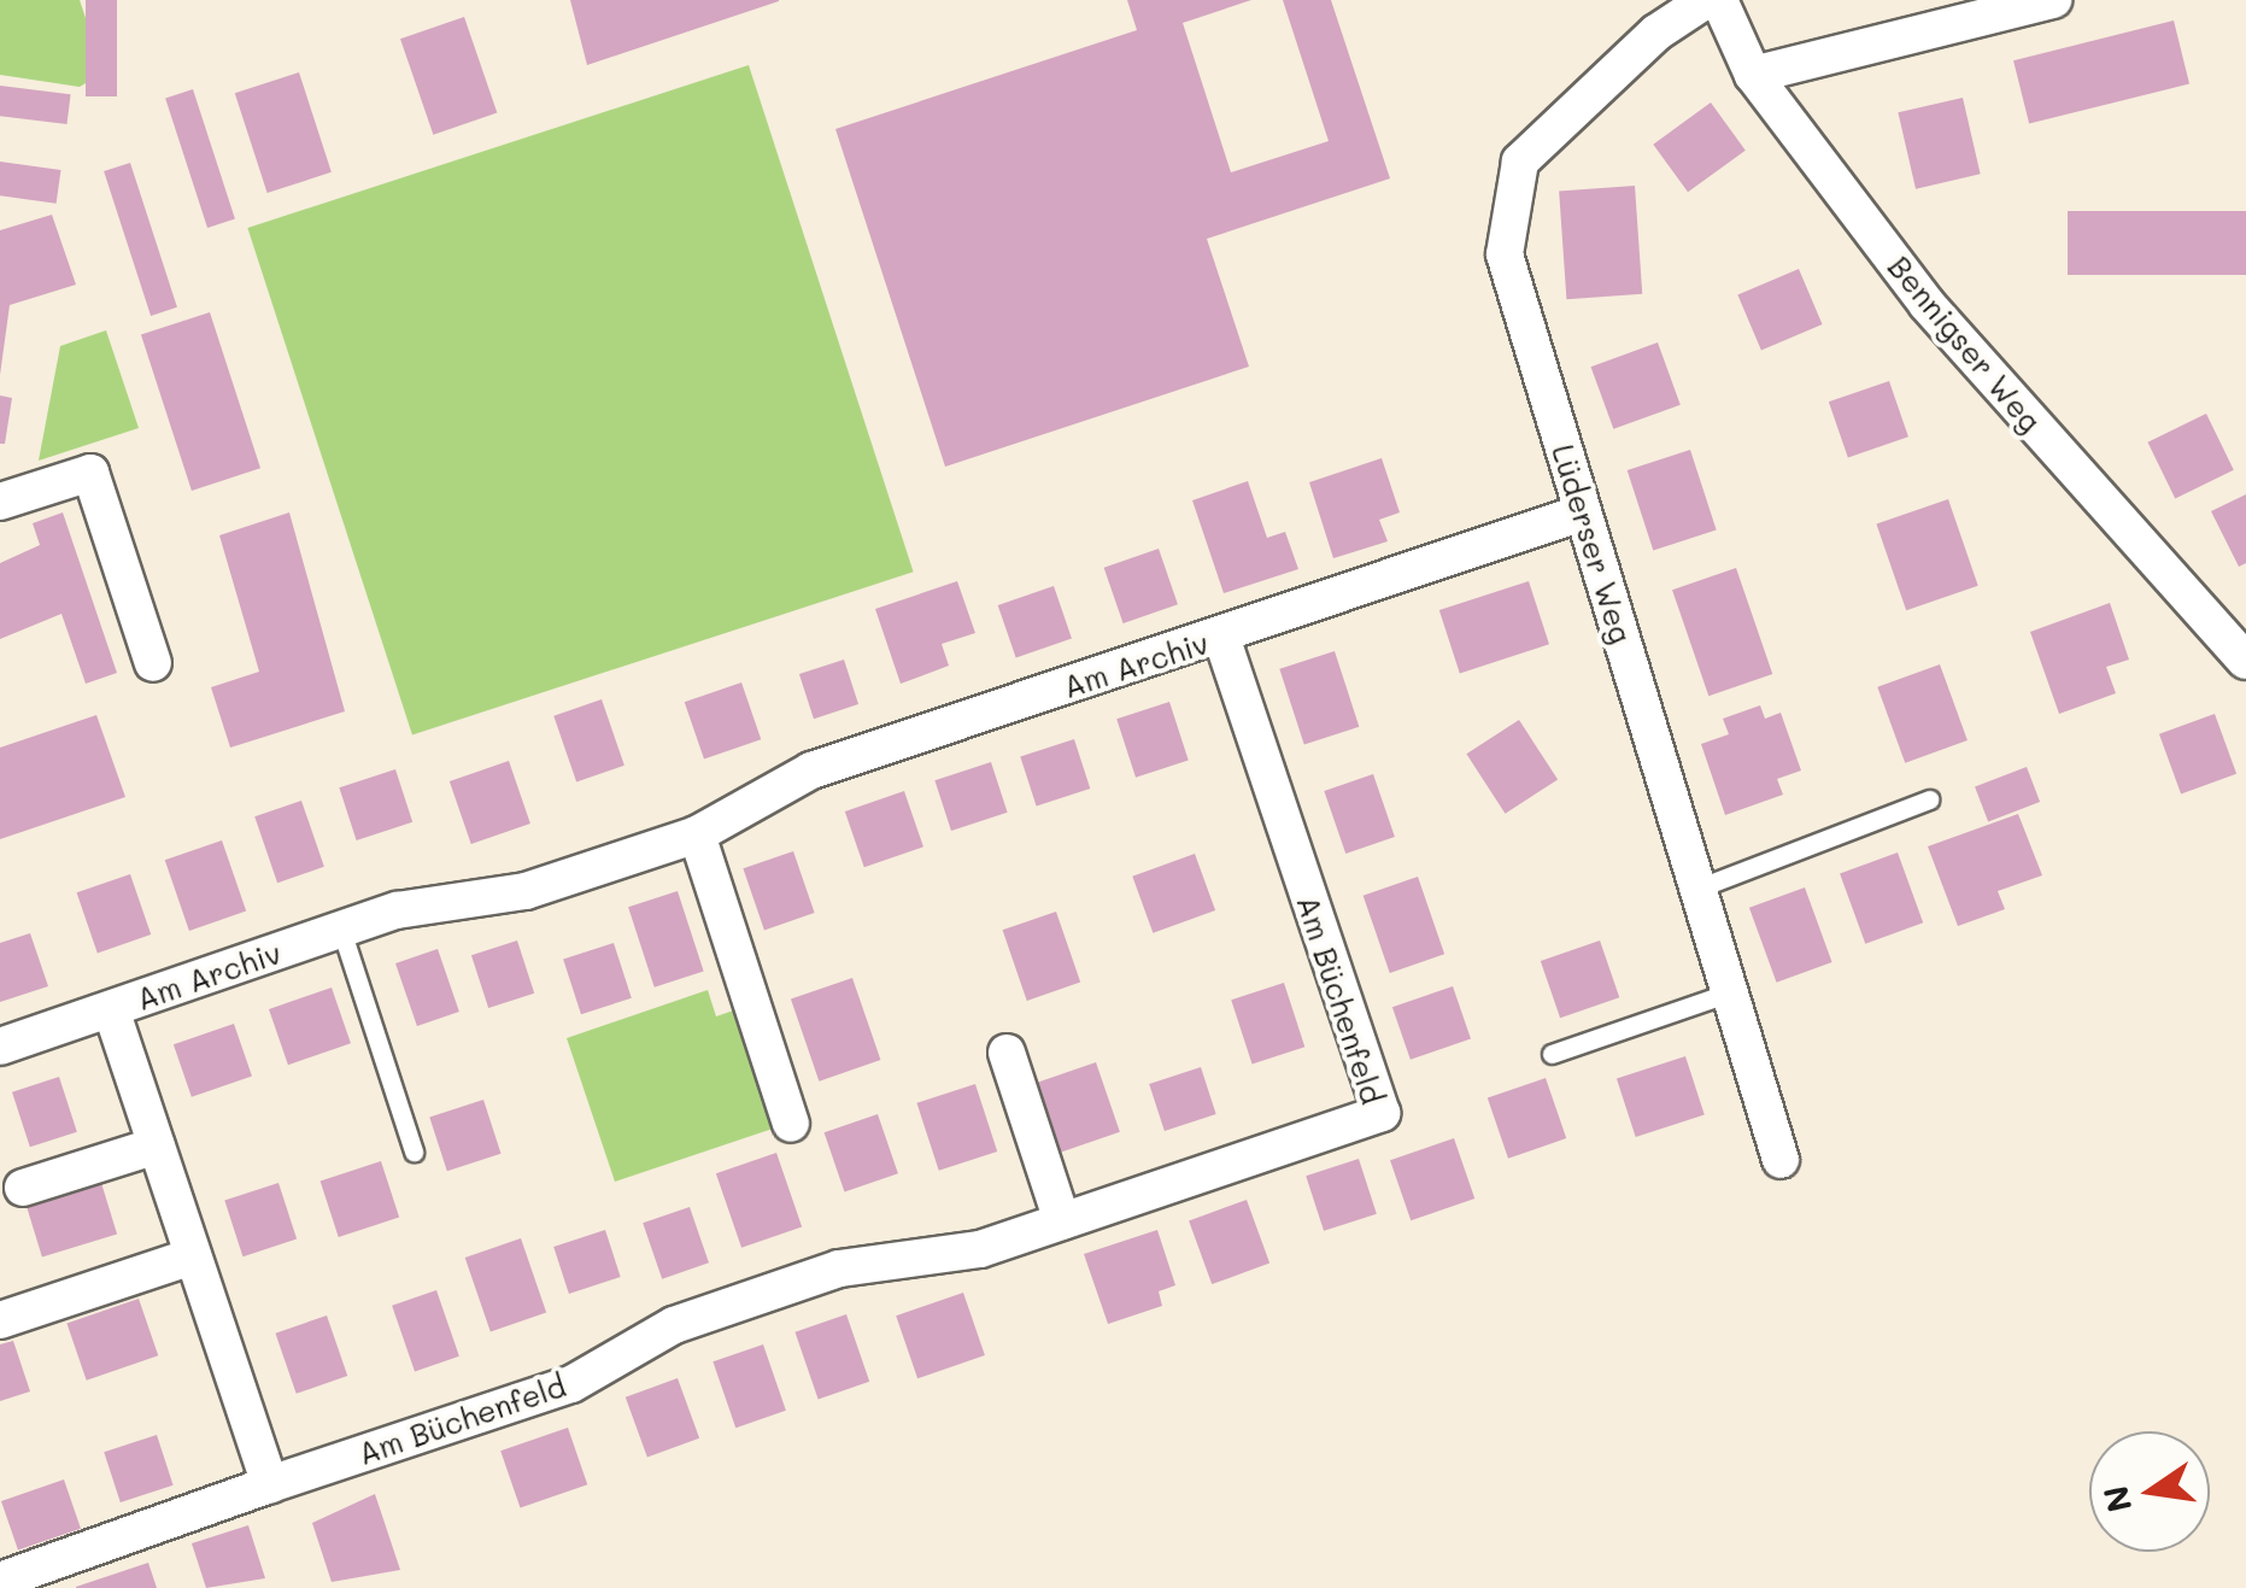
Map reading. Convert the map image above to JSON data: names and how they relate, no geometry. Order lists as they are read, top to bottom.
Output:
{
  "streets": {
    "street": [
      "Bennigser Weg",
      "Lüderser Weg",
      "Am Archiv",
      "Am Büchenfeld"
    ]
  },
  "crossings": [
    ["Lüderser Weg", "Am Archiv"],
    ["Am Archiv", "Am Büchenfeld"]
  ],
  "north": "left"
}
